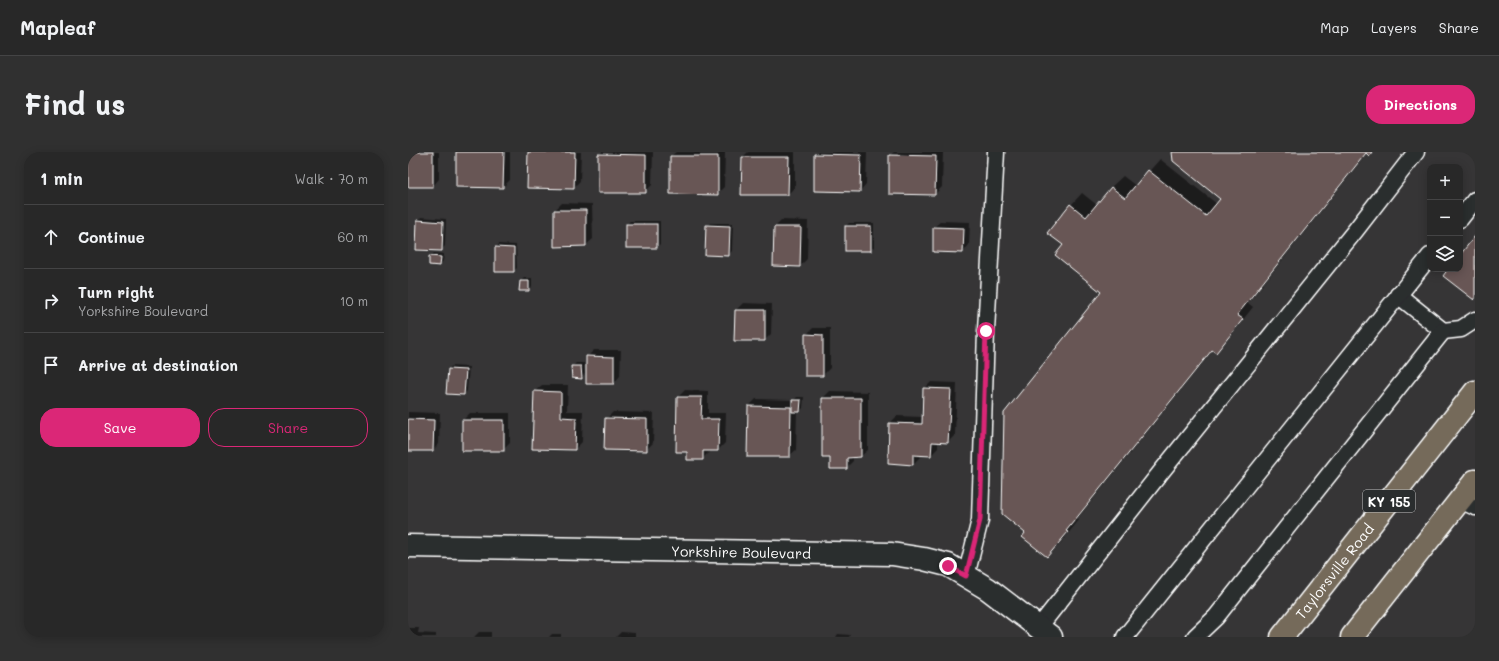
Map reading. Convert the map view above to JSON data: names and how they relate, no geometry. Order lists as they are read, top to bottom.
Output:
{
  "streets": {
    "main road": ["KY 155", "Taylorsville Road"],
    "street": ["Yorkshire Boulevard"]
  },
  "page": {
    "header": "Mapleaf",
    "nav": ["Map", "Layers", "Share"],
    "buttons": [
      "Directions",
      ["Save", "Share"]
    ],
    "title": "Find us",
    "heading": ["1 min", "Walk · 70 m"],
    "map_buttons": ["+", "−"],
    "list": [
      ["Continue", "60 m"],
      ["Turn right", "Yorkshire Boulevard", "10 m"],
      "Arrive at destination"
    ]
  }
}
